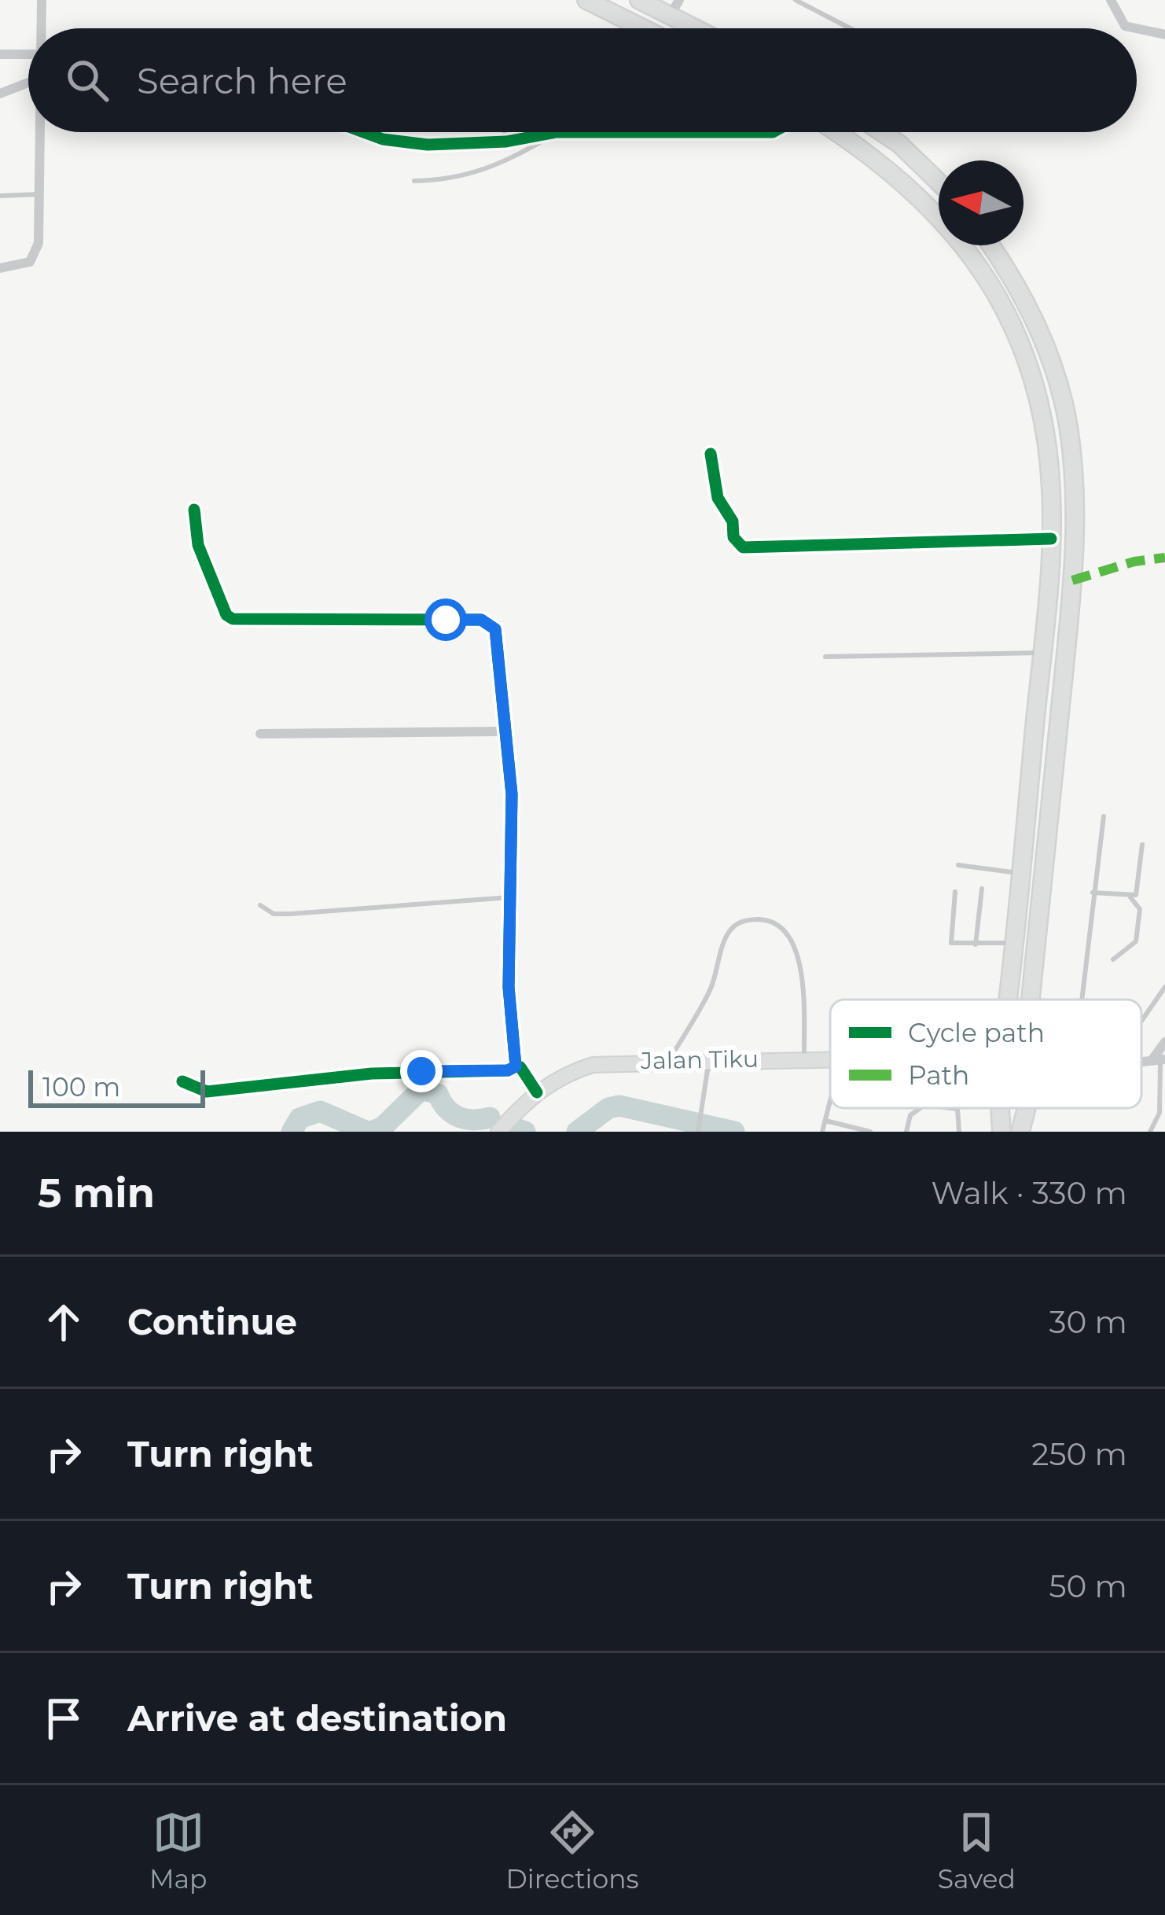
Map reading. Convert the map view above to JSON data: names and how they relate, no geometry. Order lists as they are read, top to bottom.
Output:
{
  "streets": {
    "main road": ["Jalan Tiku"]
  },
  "legend": ["Cycle path", "Path"],
  "scale_bar": "100 m",
  "north": "left",
  "page": {
    "search": "Search here",
    "scale": "100 m",
    "heading": ["5 min", "Walk · 330 m"],
    "list": [
      ["Continue", "30 m"],
      ["Turn right", "250 m"],
      ["Turn right", "50 m"],
      "Arrive at destination"
    ],
    "nav": ["Map", "Directions", "Saved"]
  }
}
